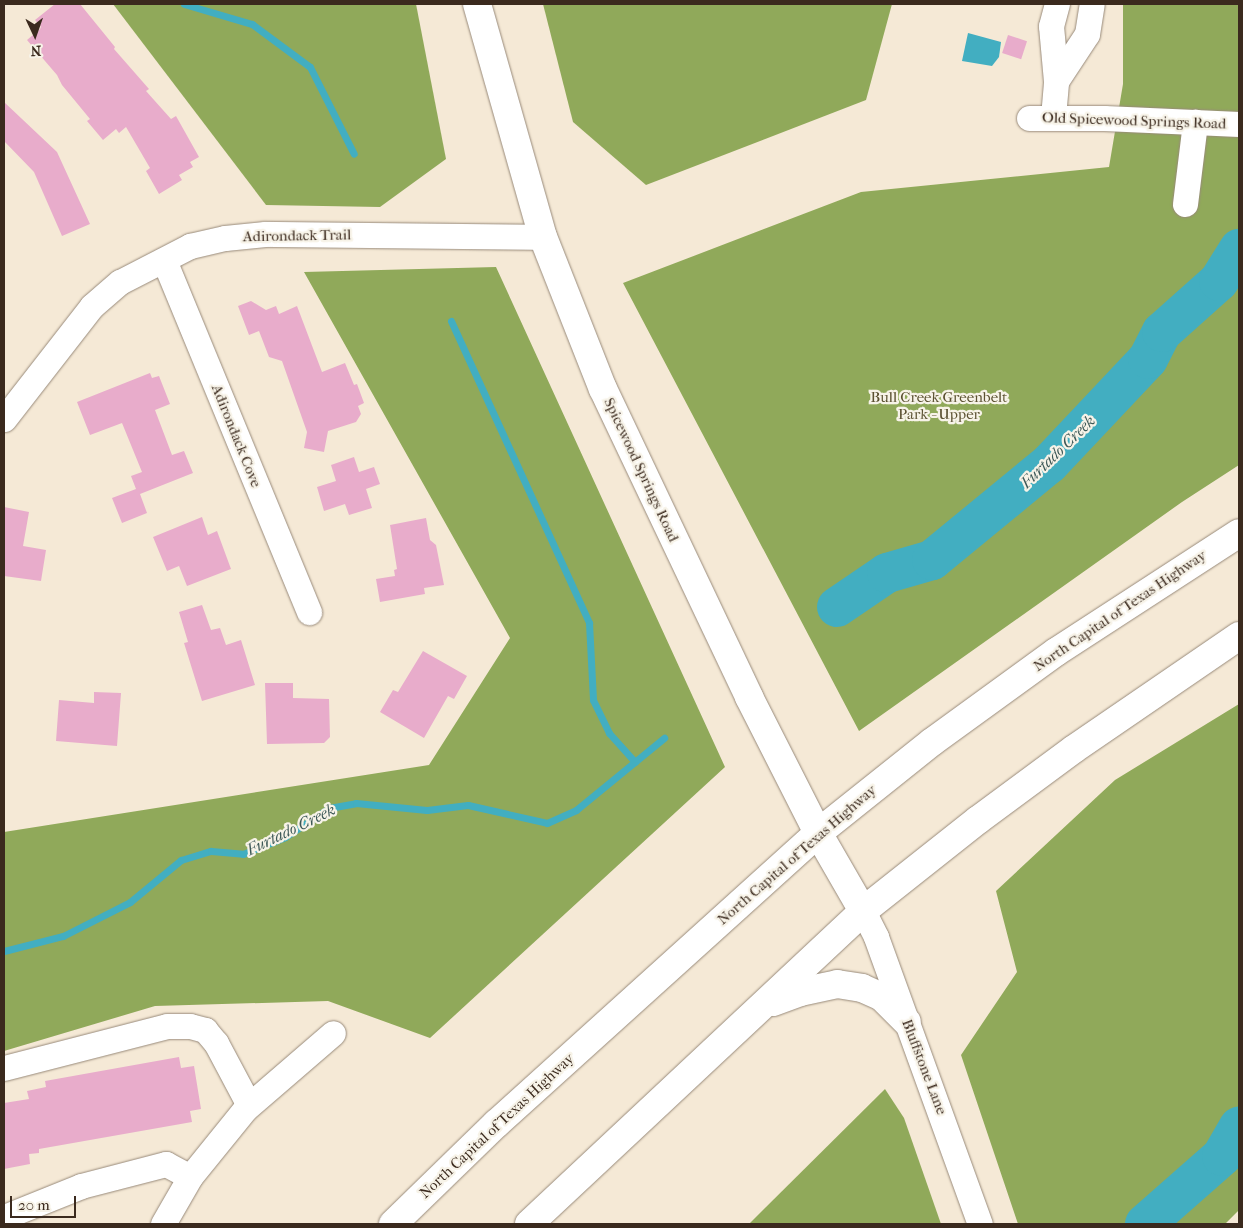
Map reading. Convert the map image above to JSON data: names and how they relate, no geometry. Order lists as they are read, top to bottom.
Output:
{
  "streets": {
    "main road": ["Spicewood Springs Road", "North Capital of Texas Highway"],
    "street": [
      "Old Spicewood Springs Road",
      "Adirondack Trail",
      "Adirondack Cove",
      "Bluffstone Lane"
    ]
  },
  "crossings": [
    ["Adirondack Trail", "Adirondack Cove"],
    ["Adirondack Trail", "Spicewood Springs Road"],
    ["Spicewood Springs Road", "North Capital of Texas Highway"],
    ["Spicewood Springs Road", "Bluffstone Lane"]
  ],
  "water": ["Furtado Creek"],
  "parks": ["Bull Creek Greenbelt Park - Upper"],
  "scale_bar": "20 m",
  "north": "bottom"
}
